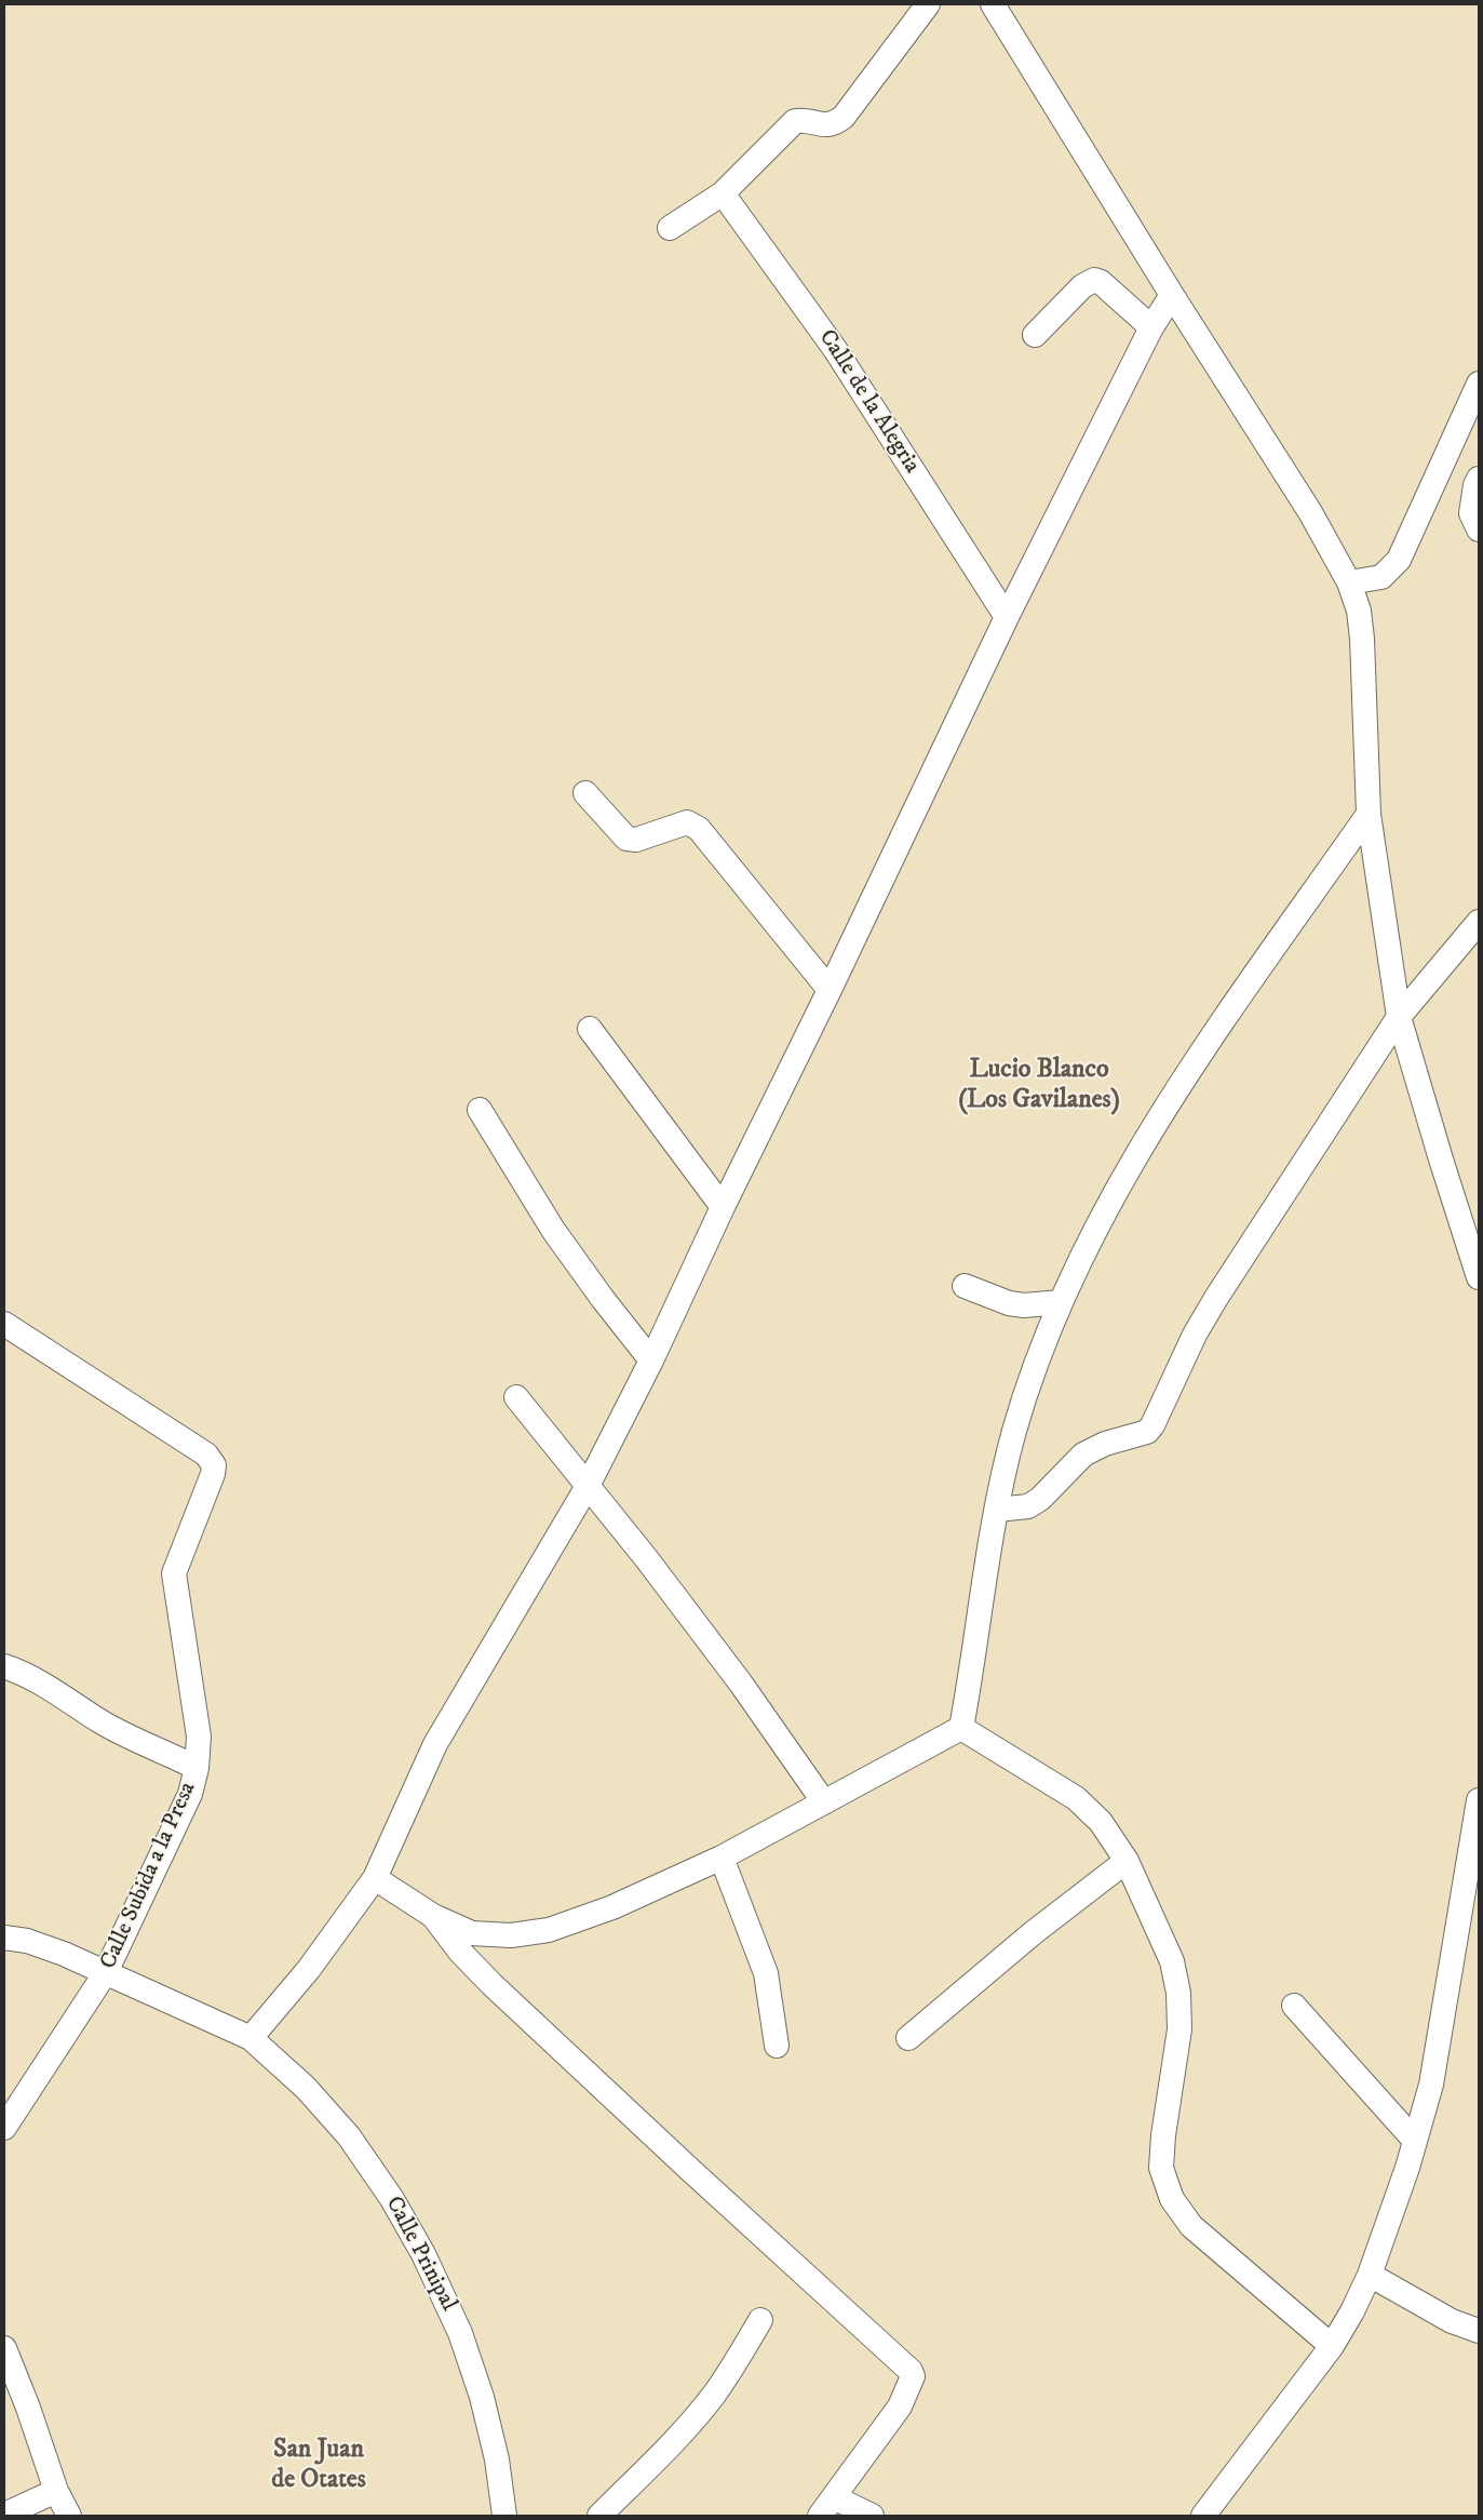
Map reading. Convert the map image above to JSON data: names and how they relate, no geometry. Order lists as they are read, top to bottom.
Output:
{
  "streets": {
    "street": ["Calle de la Alegria", "Calle Subida a la Presa", "Calle Prinipal"]
  },
  "crossings": [
    ["Calle Subida a la Presa", "Calle Prinipal"]
  ],
  "districts": ["Lucio Blanco (Los Gavilanes)", "San Juan de Otates"]
}
